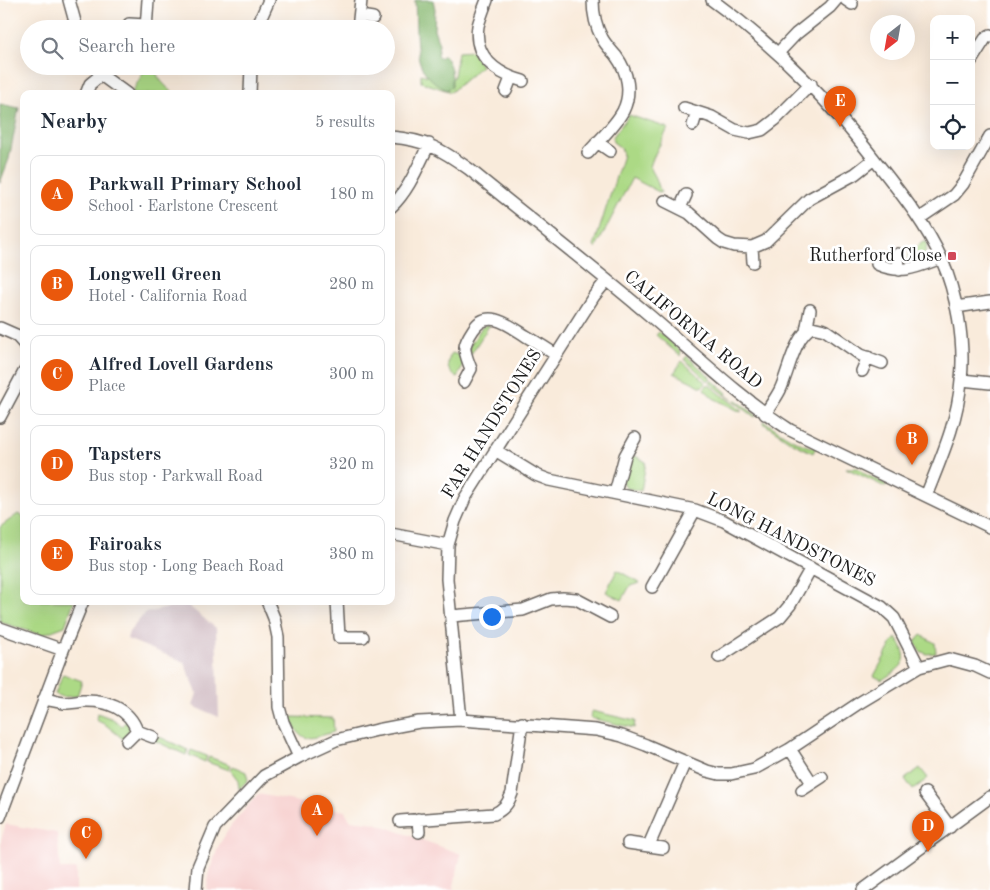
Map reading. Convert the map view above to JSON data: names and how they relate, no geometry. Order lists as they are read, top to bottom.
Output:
{
  "streets": {
    "street": ["CALIFORNIA ROAD", "FAR HANDSTONES", "LONG HANDSTONES"]
  },
  "crossings": [
    ["CALIFORNIA ROAD", "FAR HANDSTONES"],
    ["FAR HANDSTONES", "LONG HANDSTONES"]
  ],
  "places": {
    "transit": ["Rutherford Close"]
  },
  "north": "bottom left",
  "page": {
    "map_buttons": ["+", "−"],
    "search": "Search here",
    "pins": [
      "E",
      "B",
      "A",
      "D",
      "C"
    ],
    "heading": ["Nearby", "5 results"],
    "list": [
      {
        "mark": "A",
        "name": "Parkwall Primary School",
        "note": "School · Earlstone Crescent",
        "value": "180 m"
      },
      {
        "mark": "B",
        "name": "Longwell Green",
        "note": "Hotel · California Road",
        "value": "280 m"
      },
      {
        "mark": "C",
        "name": "Alfred Lovell Gardens",
        "note": "Place",
        "value": "300 m"
      },
      {
        "mark": "D",
        "name": "Tapsters",
        "note": "Bus stop · Parkwall Road",
        "value": "320 m"
      },
      {
        "mark": "E",
        "name": "Fairoaks",
        "note": "Bus stop · Long Beach Road",
        "value": "380 m"
      }
    ]
  }
}
